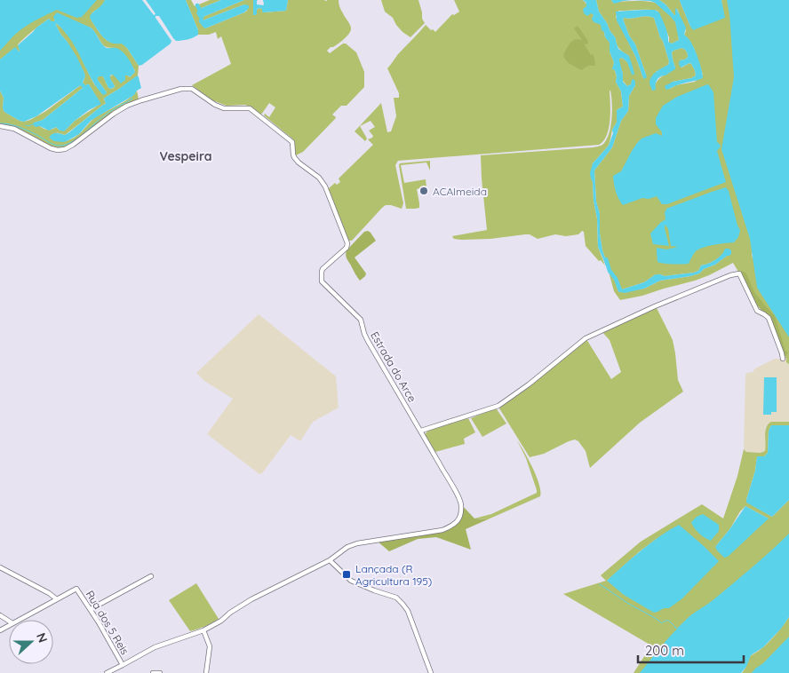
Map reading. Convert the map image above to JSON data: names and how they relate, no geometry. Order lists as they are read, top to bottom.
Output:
{
  "streets": {
    "street": ["Estrada do Arce", "Rua dos 5 Reis"]
  },
  "crossings": [
    ["Estrada do Arce", "Rua dos 5 Reis"]
  ],
  "districts": ["Vespeira"],
  "places": {
    "other": ["ACAlmeida"],
    "transit": ["Lançada (R Agricultura 195)"]
  },
  "scale_bar": "200 m",
  "north": "right"
}
